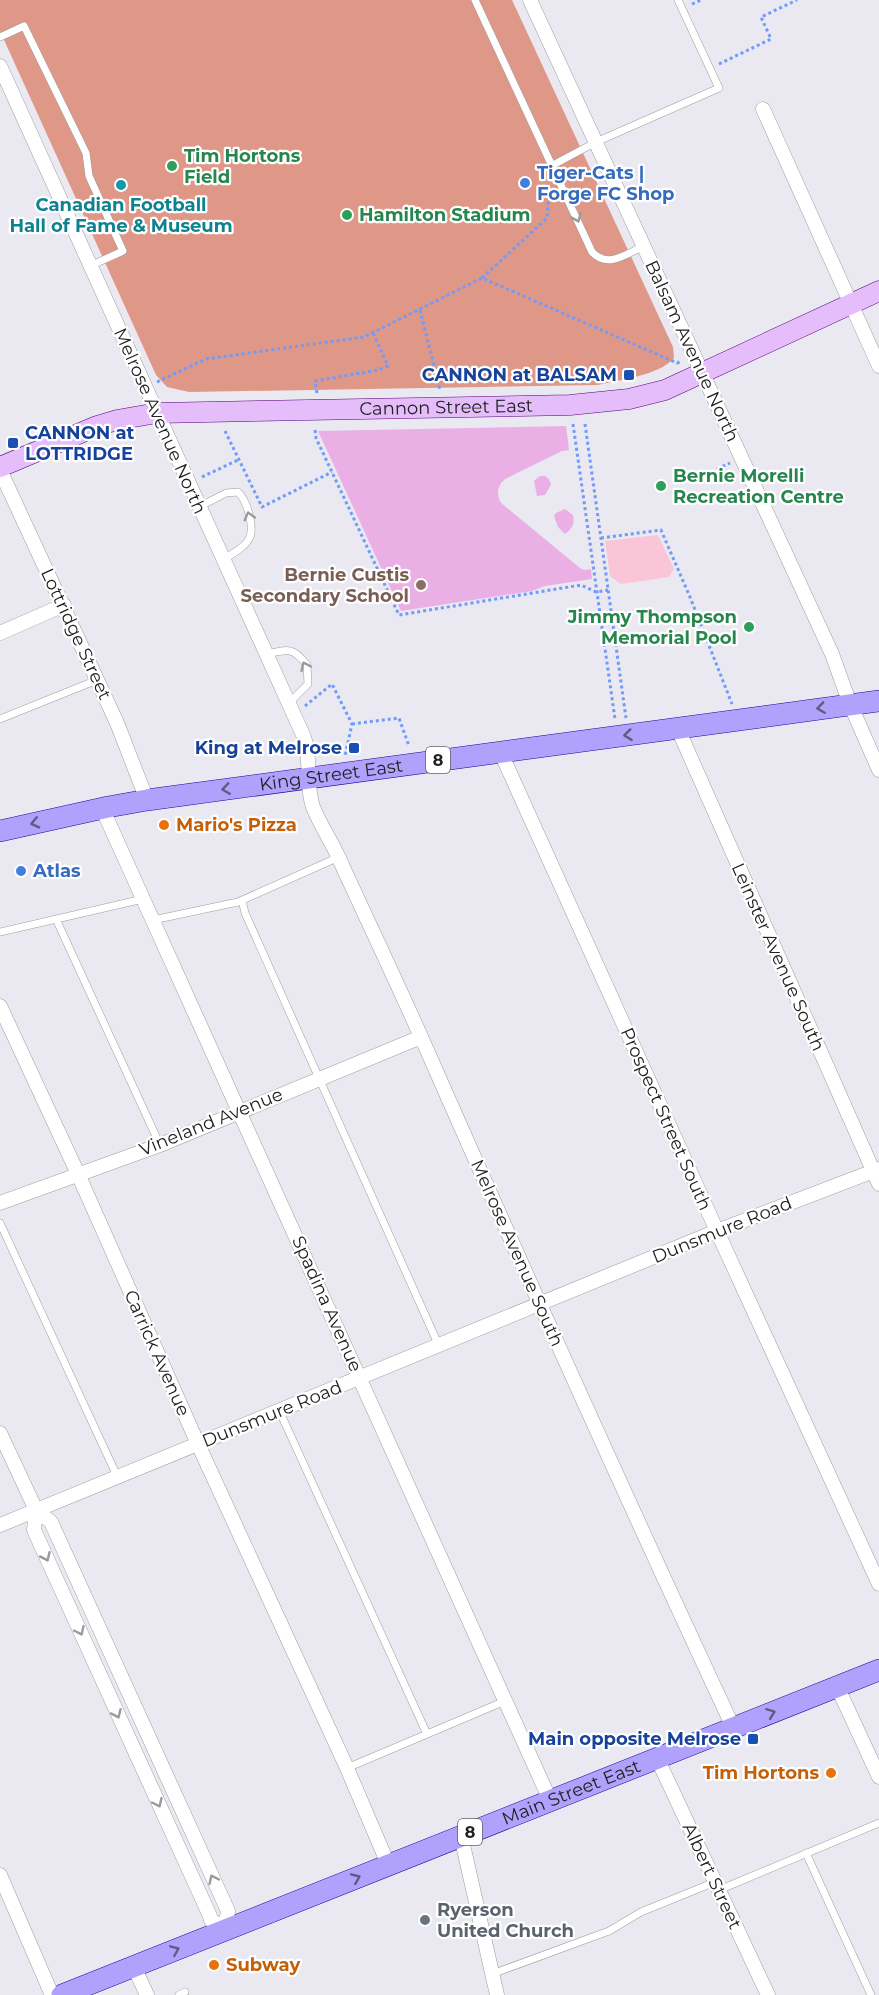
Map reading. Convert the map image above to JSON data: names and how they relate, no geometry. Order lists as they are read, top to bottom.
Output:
{
  "streets": {
    "main road": [
      "Cannon Street East",
      "8",
      "King Street East",
      "Main Street East"
    ],
    "street": [
      "Balsam Avenue North",
      "Melrose Avenue North",
      "Lottridge Street",
      "Leinster Avenue South",
      "Prospect Street South",
      "Vineland Avenue",
      "Dunsmure Road",
      "Melrose Avenue South",
      "Spadina Avenue",
      "Carrick Avenue",
      "Albert Street"
    ]
  },
  "crossings": [
    ["Balsam Avenue North", "Cannon Street East"],
    ["Balsam Avenue North", "King Street East"],
    ["Cannon Street East", "Melrose Avenue North"],
    ["Cannon Street East", "Lottridge Street"],
    ["Melrose Avenue North", "King Street East"],
    ["Melrose Avenue North", "Melrose Avenue South"],
    ["Lottridge Street", "King Street East"],
    ["King Street East", "Leinster Avenue South"],
    ["King Street East", "Prospect Street South"],
    ["King Street East", "Melrose Avenue South"],
    ["King Street East", "Spadina Avenue"],
    ["Leinster Avenue South", "Dunsmure Road"],
    ["Prospect Street South", "Dunsmure Road"],
    ["Vineland Avenue", "Melrose Avenue South"],
    ["Vineland Avenue", "Spadina Avenue"],
    ["Vineland Avenue", "Carrick Avenue"],
    ["Dunsmure Road", "Melrose Avenue South"],
    ["Dunsmure Road", "Spadina Avenue"],
    ["Dunsmure Road", "Carrick Avenue"],
    ["Melrose Avenue South", "Main Street East"],
    ["Spadina Avenue", "Main Street East"],
    ["Carrick Avenue", "Main Street East"],
    ["Main Street East", "Albert Street"]
  ],
  "one_way": ["King Street East", "Main Street East"],
  "places": {
    "other": [
      "Tim Hortons Field",
      "Tiger-Cats | Forge FC Shop",
      "Canadian Football Hall of Fame & Museum",
      "Hamilton Stadium",
      "Bernie Morelli Recreation Centre",
      "Bernie Custis Secondary School",
      "Jimmy Thompson Memorial Pool",
      "Mario's Pizza",
      "Atlas",
      "Tim Hortons",
      "Ryerson United Church",
      "Subway"
    ],
    "transit": [
      "CANNON at BALSAM",
      "CANNON at LOTTRIDGE",
      "King at Melrose",
      "Main opposite Melrose"
    ]
  }
}
